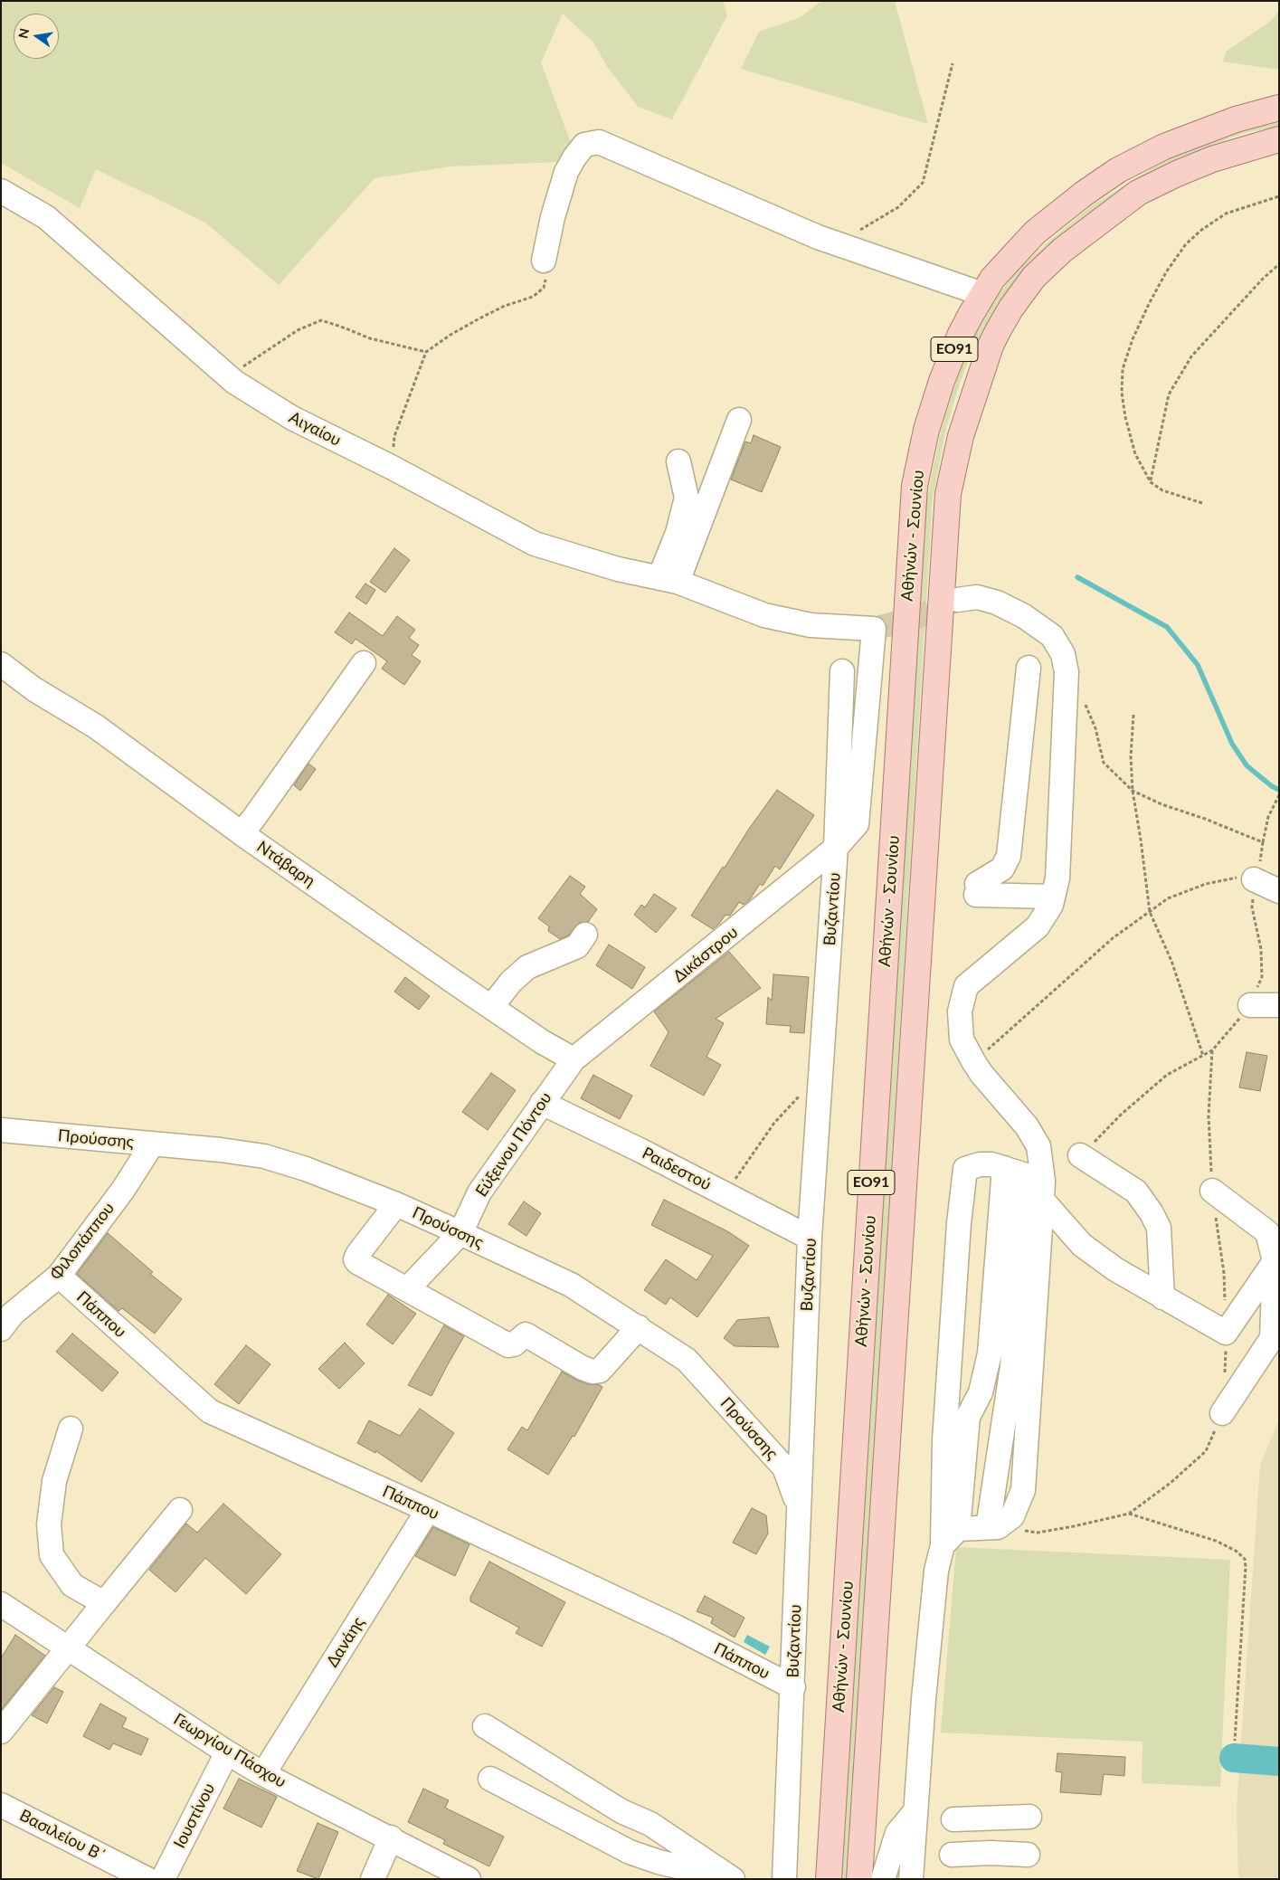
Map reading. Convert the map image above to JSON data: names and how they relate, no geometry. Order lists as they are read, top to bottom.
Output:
{
  "streets": {
    "main road": ["ΕΟ91", "Αθήνών - Σουνίου"],
    "street": [
      "Αιγαίου",
      "Ντάβαρη",
      "Βυζαντίου",
      "Δικάστρου",
      "Προύσσης",
      "Εύξεινου Πόντου",
      "Ραιδεστού",
      "Φιλοπάππου",
      "Πάππου",
      "Δανάης",
      "Γεωργίου Πάσχου",
      "Ιουστίνου",
      "Βασιλείου Β΄"
    ]
  },
  "crossings": [
    ["Αιγαίου", "Δικάστρου"],
    ["Ντάβαρη", "Δικάστρου"],
    ["Ντάβαρη", "Εύξεινου Πόντου"],
    ["Βυζαντίου", "Δικάστρου"],
    ["Βυζαντίου", "Προύσσης"],
    ["Βυζαντίου", "Ραιδεστού"],
    ["Βυζαντίου", "Πάππου"],
    ["Δικάστρου", "Εύξεινου Πόντου"],
    ["Προύσσης", "Εύξεινου Πόντου"],
    ["Προύσσης", "Φιλοπάππου"],
    ["Εύξεινου Πόντου", "Ραιδεστού"],
    ["Φιλοπάππου", "Πάππου"],
    ["Πάππου", "Δανάης"],
    ["Δανάης", "Γεωργίου Πάσχου"],
    ["Γεωργίου Πάσχου", "Ιουστίνου"]
  ],
  "north": "left"
}
